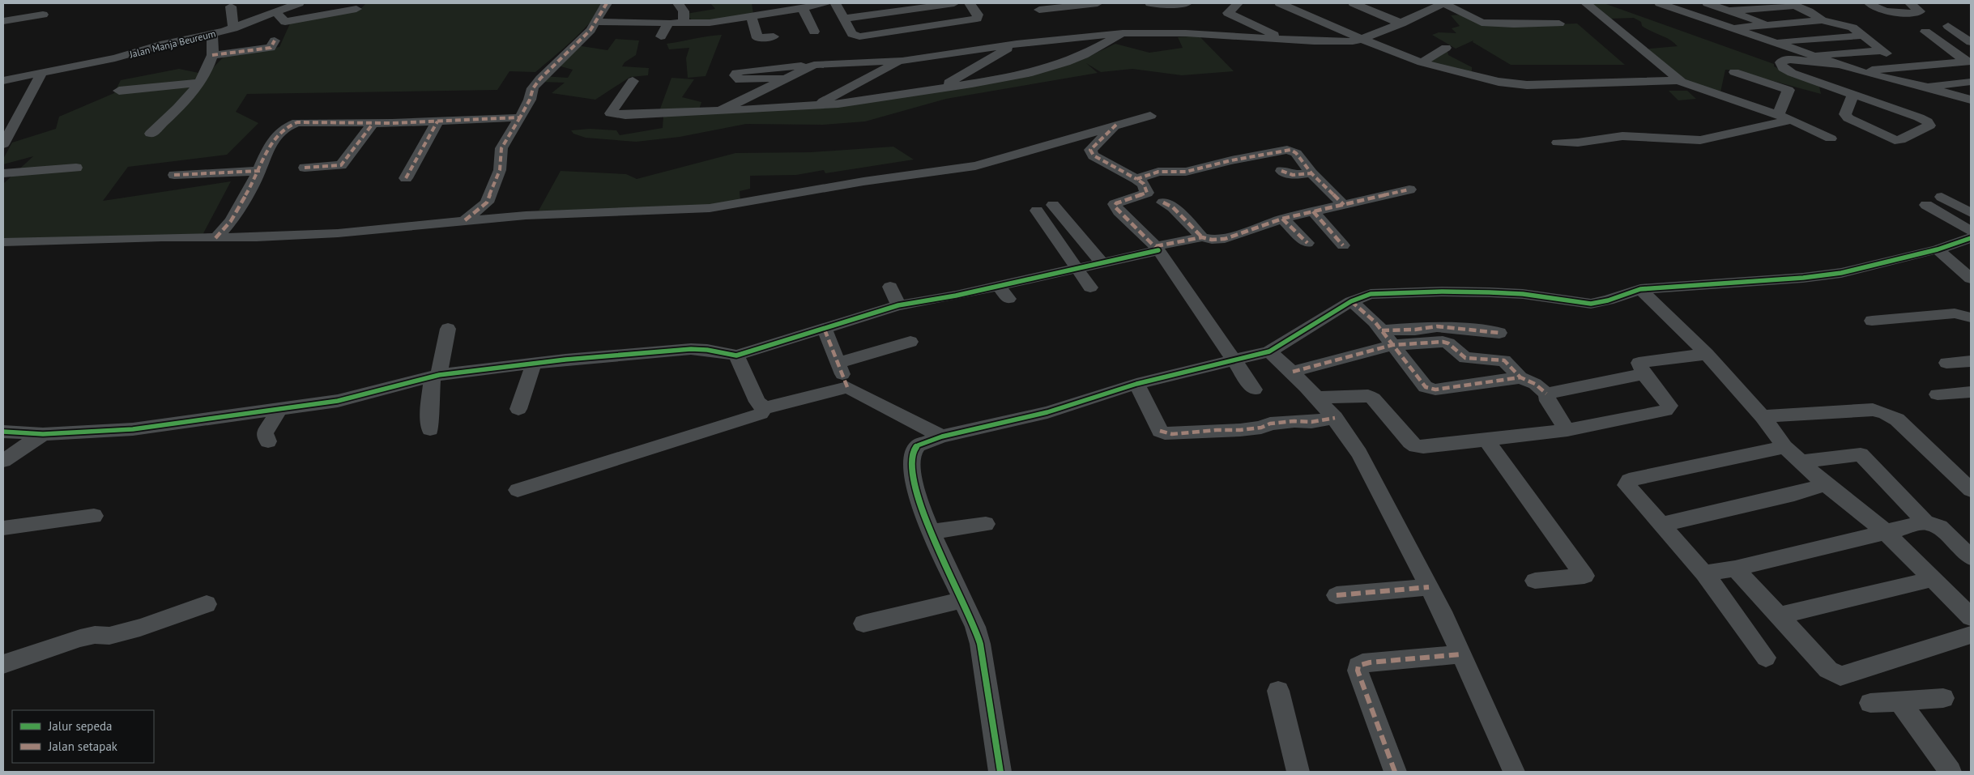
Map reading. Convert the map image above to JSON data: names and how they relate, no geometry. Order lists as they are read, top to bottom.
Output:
{
  "streets": {
    "street": ["Jalan Manja Beureum"]
  },
  "legend": ["Jalur sepeda", "Jalan setapak"]
}
